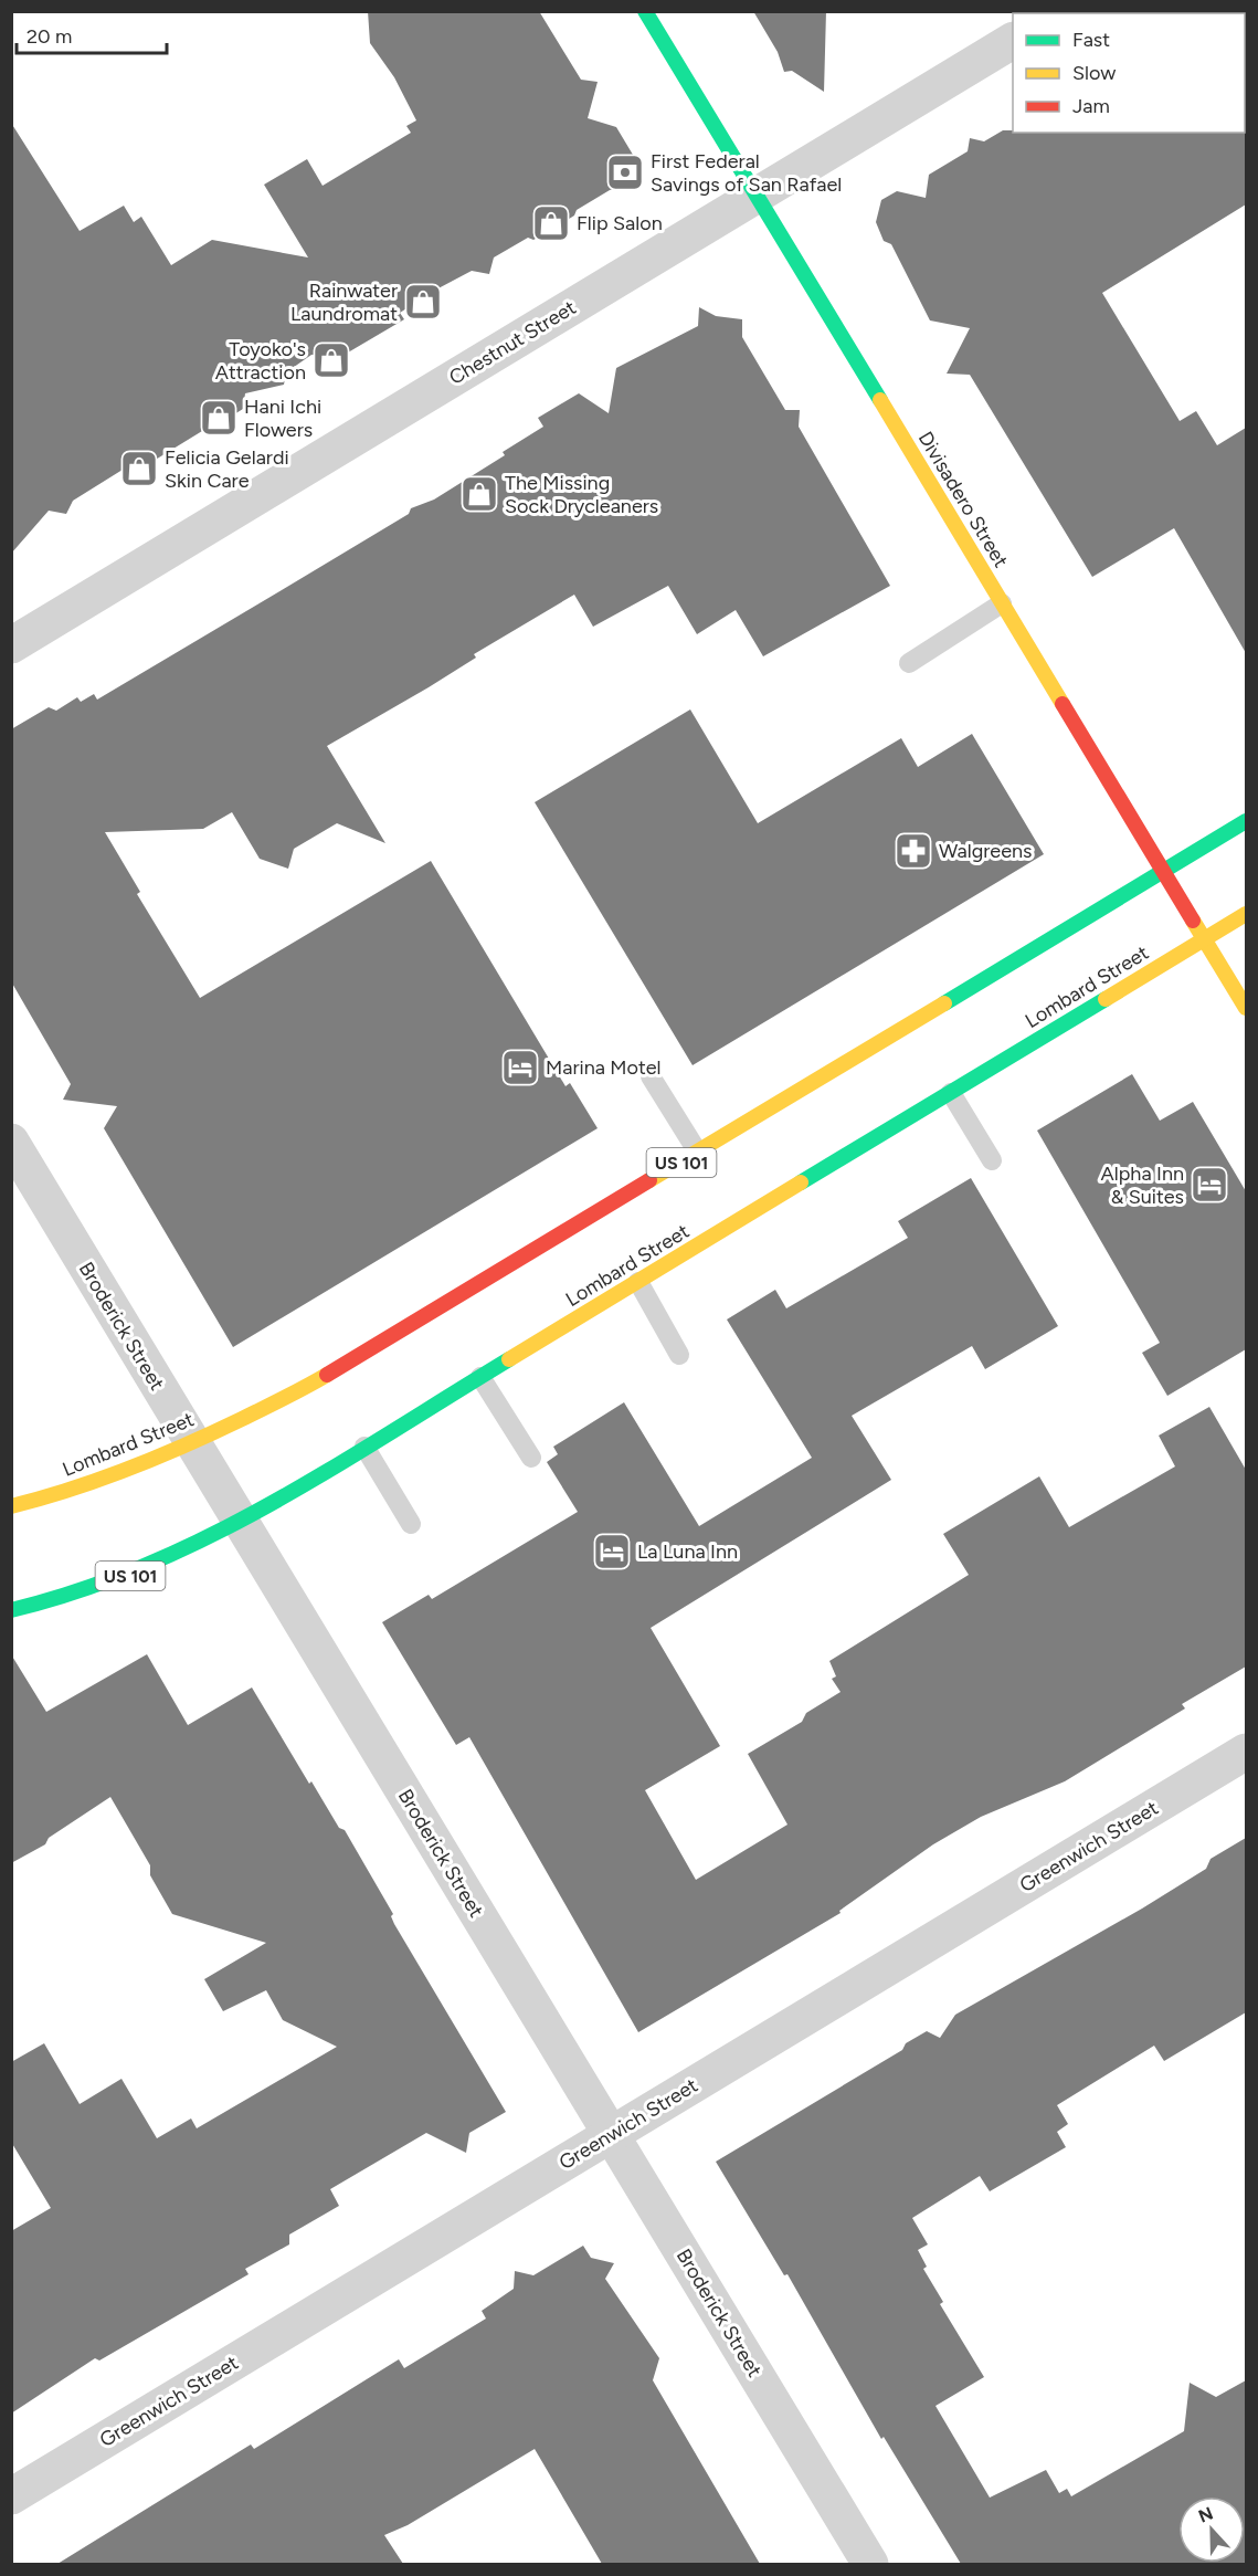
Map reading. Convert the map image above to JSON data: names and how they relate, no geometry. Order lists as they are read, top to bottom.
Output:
{
  "streets": {
    "main road": ["Divisadero Street", "Lombard Street", "US 101"],
    "street": ["Chestnut Street", "Broderick Street", "Greenwich Street"]
  },
  "crossings": [
    ["Chestnut Street", "Divisadero Street"],
    ["Divisadero Street", "Lombard Street"],
    ["Lombard Street", "Broderick Street"],
    ["Broderick Street", "Greenwich Street"]
  ],
  "places": {
    "bank": ["First Federal Savings of San Rafael"],
    "shop": [
      "Flip Salon",
      "Rainwater Laundromat",
      "Toyoko's Attraction",
      "Hani Ichi Flowers",
      "Felicia Gelardi Skin Care",
      "The Missing Sock Drycleaners"
    ],
    "pharmacy": ["Walgreens"],
    "hotel": ["Marina Motel", "Alpha Inn & Suites", "La Luna Inn"]
  },
  "legend": ["Fast", "Slow", "Jam"],
  "scale_bar": "20 m",
  "north": "top"
}
